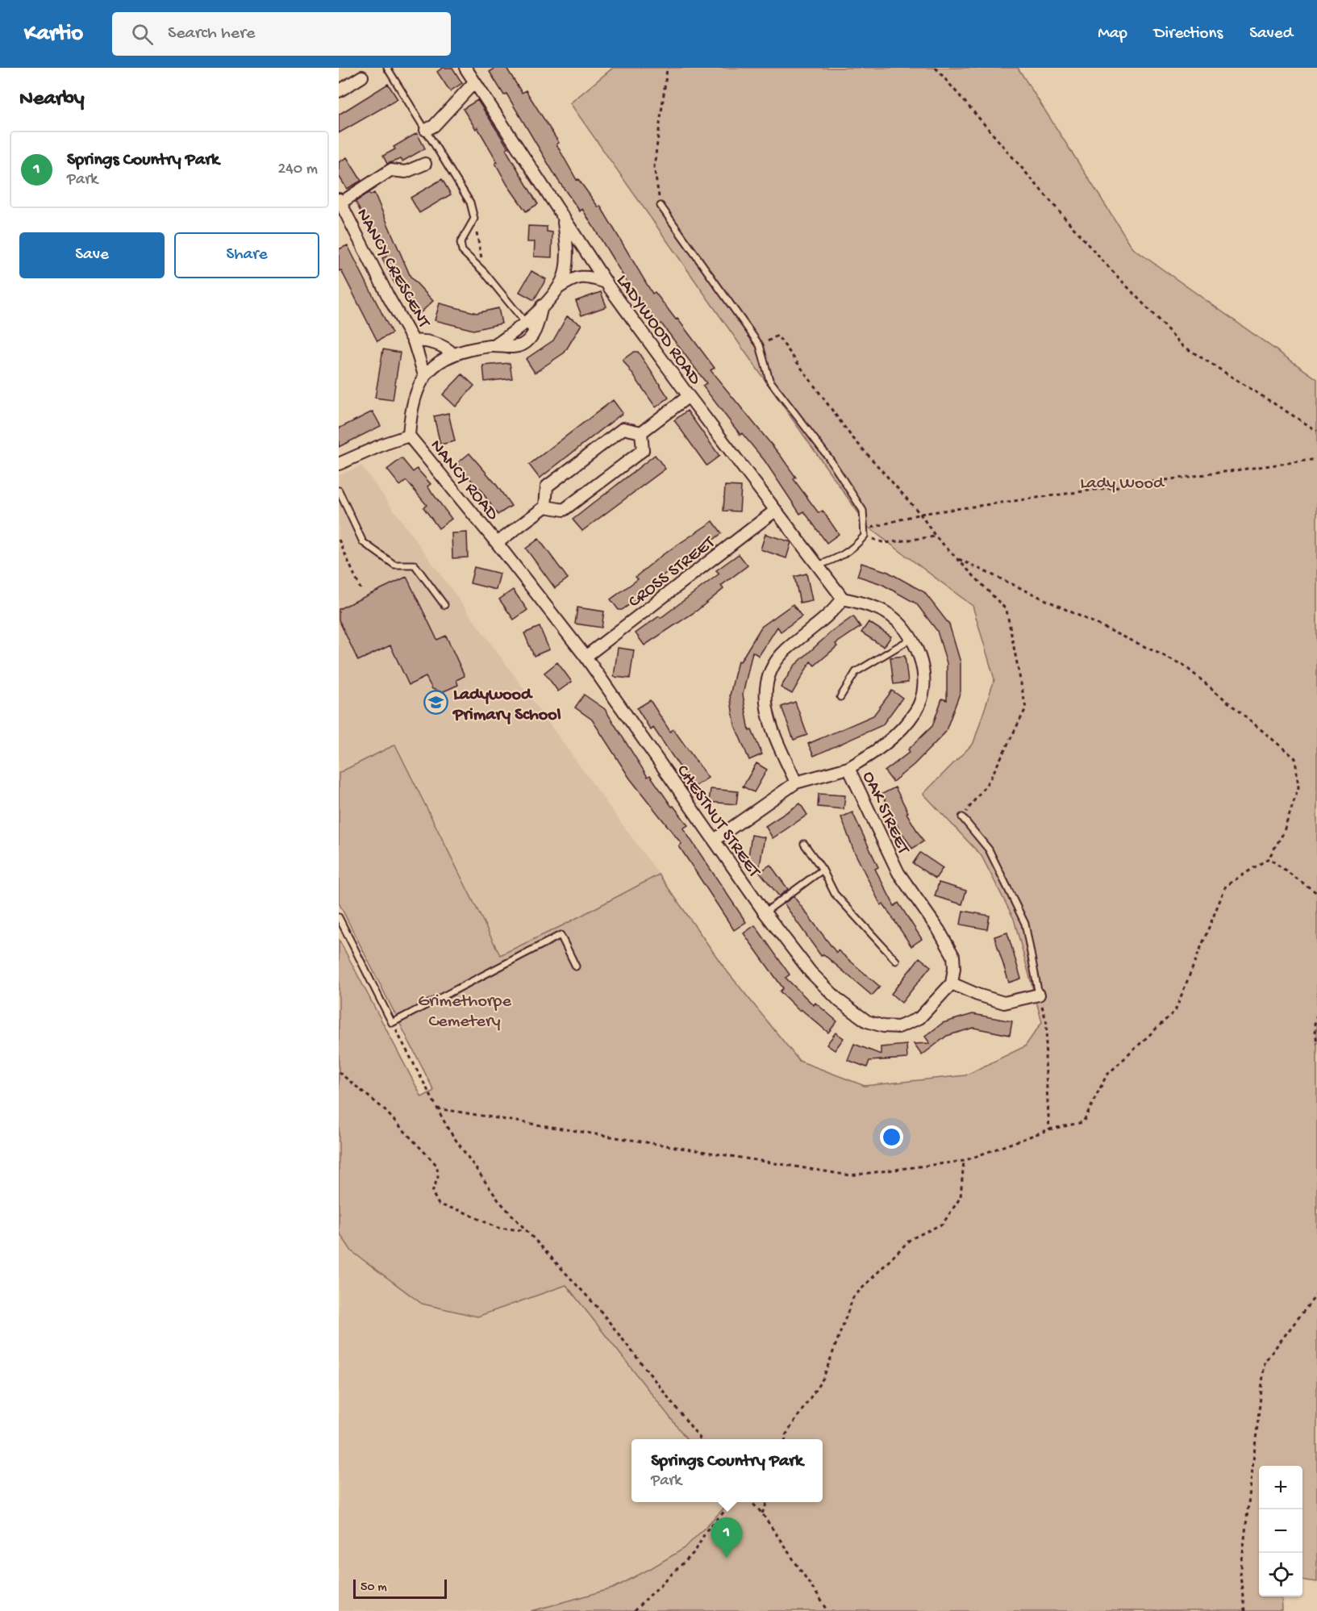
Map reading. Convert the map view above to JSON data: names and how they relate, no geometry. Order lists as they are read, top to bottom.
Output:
{
  "streets": {
    "street": [
      "NANCY CRESCENT",
      "LADYWOOD ROAD",
      "NANCY ROAD",
      "CROSS STREET",
      "OAK STREET",
      "CHESTNUT STREET"
    ]
  },
  "crossings": [
    ["LADYWOOD ROAD", "CROSS STREET"],
    ["LADYWOOD ROAD", "OAK STREET"],
    ["NANCY ROAD", "CHESTNUT STREET"],
    ["CROSS STREET", "CHESTNUT STREET"],
    ["OAK STREET", "CHESTNUT STREET"]
  ],
  "parks": ["Lady Wood", "Grimethorpe Cemetery"],
  "places": {
    "school or university": ["Ladywood Primary School"]
  },
  "scale_bar": "50 m",
  "page": {
    "header": "Kartio",
    "search": "Search here",
    "nav": ["Map", "Directions", "Saved"],
    "heading": "Nearby",
    "list": [
      {
        "mark": "1",
        "name": "Springs Country Park",
        "note": "Park",
        "value": "240 m"
      }
    ],
    "buttons": ["Save", "Share"],
    "popup": ["Springs Country Park", "Park"],
    "map_buttons": ["+", "−"],
    "pins": "1",
    "scale": "50 m"
  }
}
